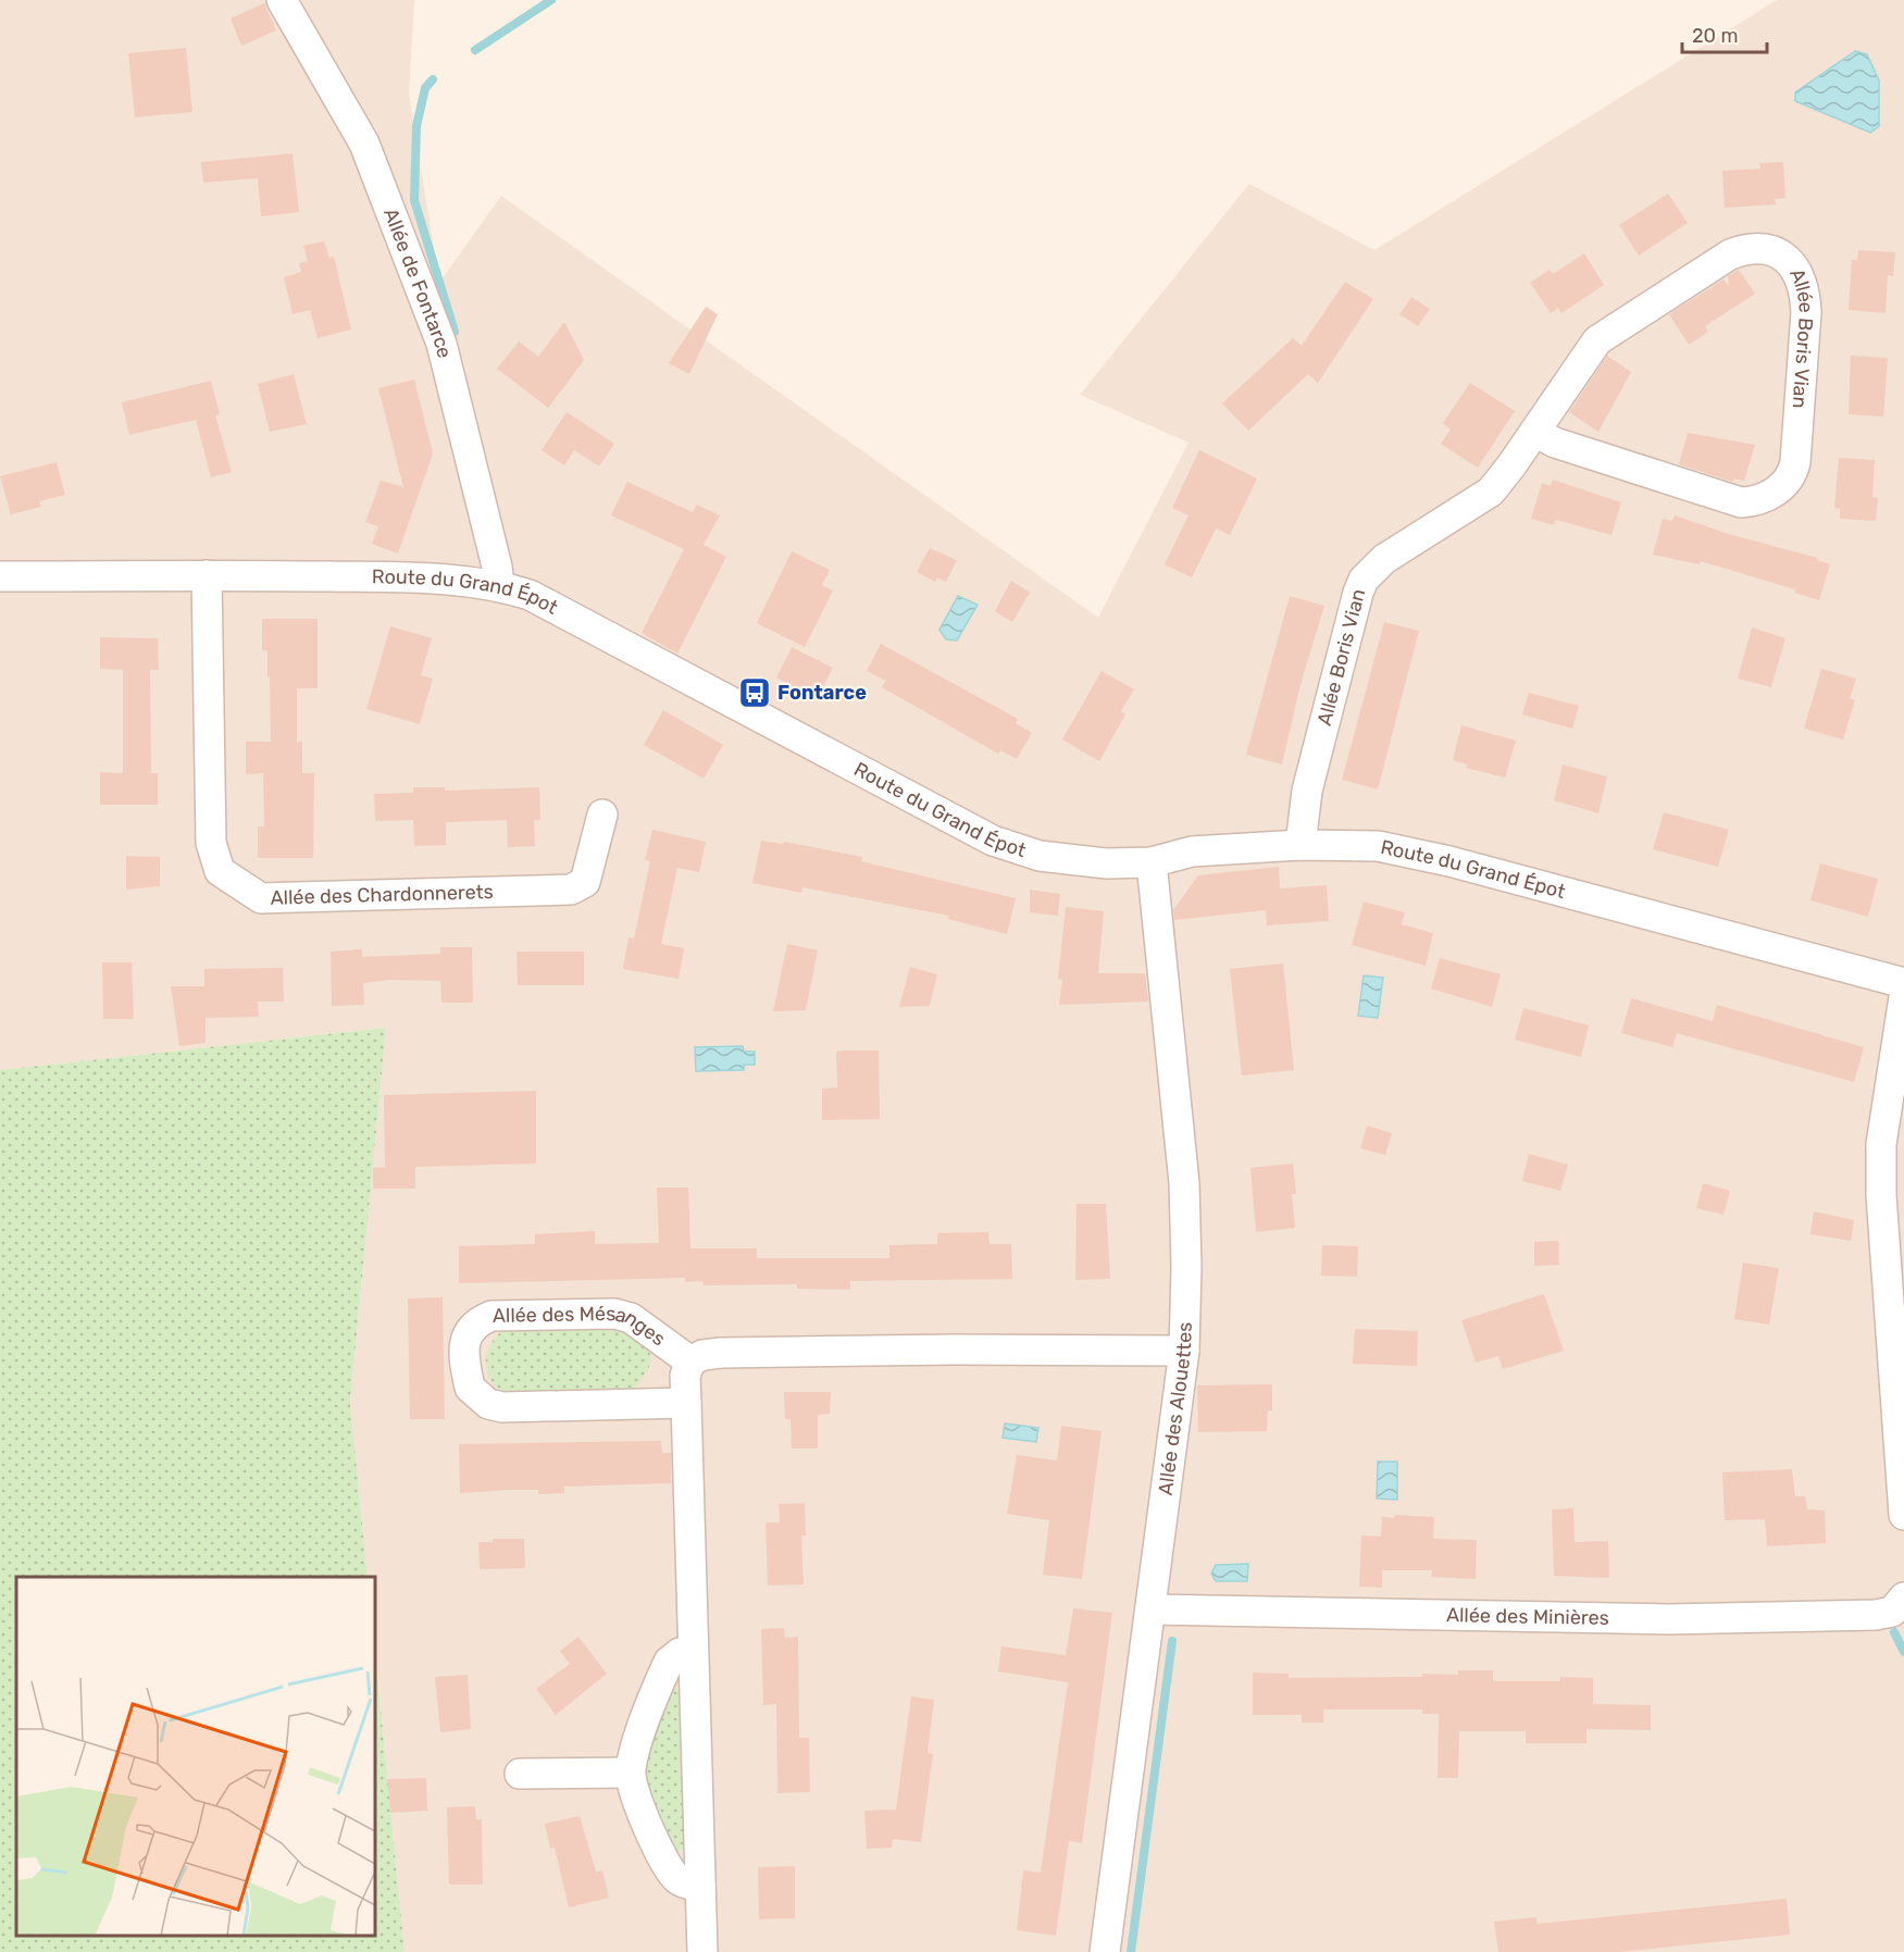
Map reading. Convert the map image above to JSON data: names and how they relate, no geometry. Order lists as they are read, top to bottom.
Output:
{
  "streets": {
    "street": [
      "Allée de Fontarce",
      "Allée Boris Vian",
      "Route du Grand Épot",
      "Allée des Chardonnerets",
      "Allée des Mésanges",
      "Allée des Alouettes",
      "Allée des Minières"
    ]
  },
  "crossings": [
    ["Allée de Fontarce", "Route du Grand Épot"],
    ["Allée Boris Vian", "Route du Grand Épot"],
    ["Route du Grand Épot", "Allée des Chardonnerets"],
    ["Route du Grand Épot", "Allée des Alouettes"],
    ["Allée des Mésanges", "Allée des Alouettes"],
    ["Allée des Alouettes", "Allée des Minières"]
  ],
  "places": {
    "bus stop": ["Fontarce"]
  },
  "scale_bar": "20 m"
}
